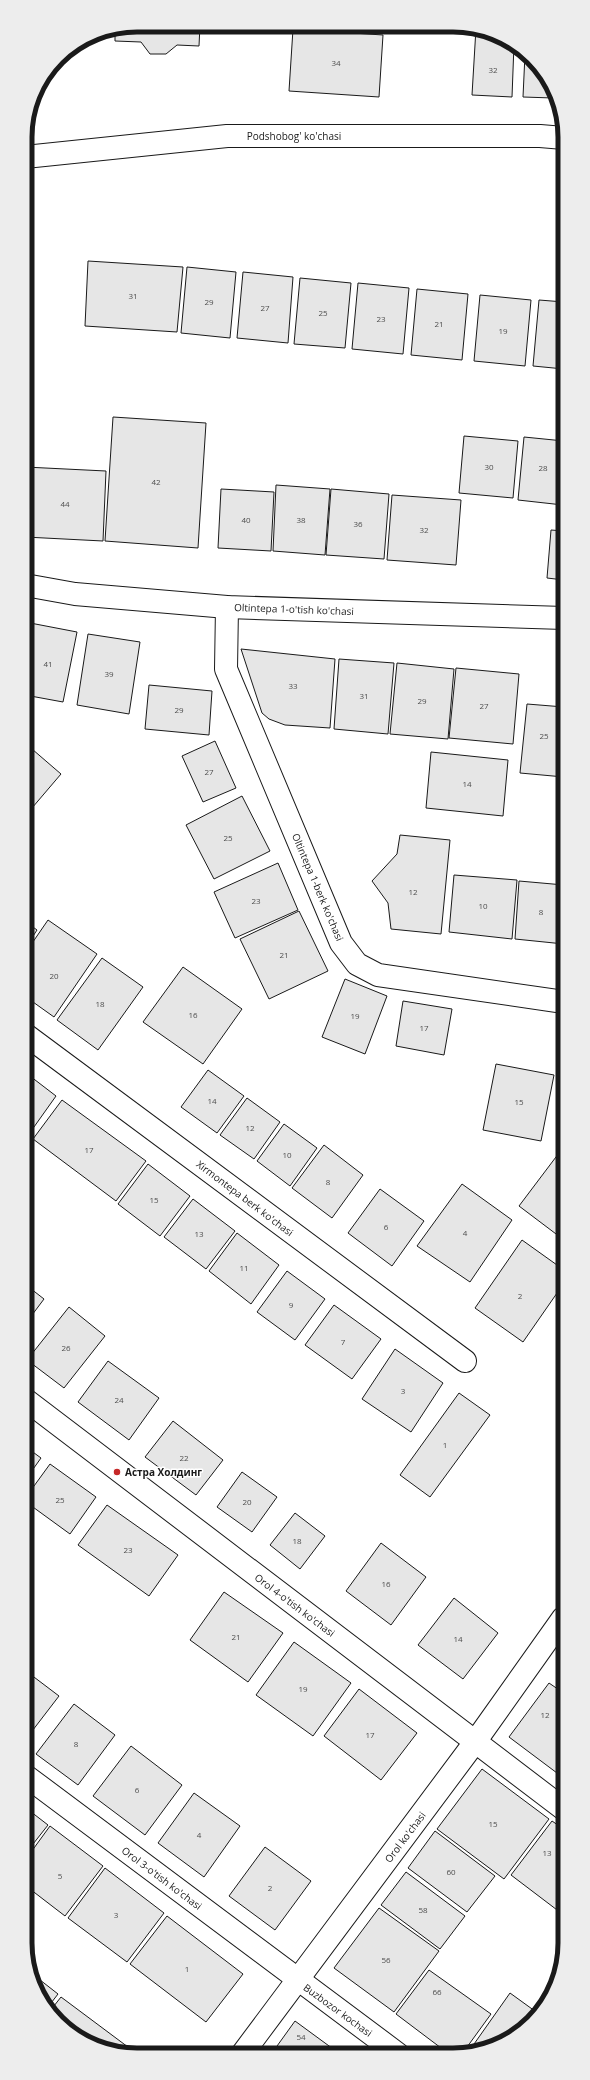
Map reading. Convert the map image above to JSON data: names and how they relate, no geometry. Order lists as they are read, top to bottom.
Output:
{
  "streets": {
    "street": [
      "Podshobog' ko'chasi",
      "Oltintepa 1-o'tish ko'chasi",
      "Oltintepa 1-berk ko'chasi",
      "Xirmontepa berk ko'chasi",
      "Orol 4-o'tish ko'chasi",
      "Orol ko'chasi",
      "Orol 3-o'tish ko'chasi",
      "Buzbozor kochasi"
    ]
  },
  "crossings": [
    ["Oltintepa 1-o'tish ko'chasi", "Oltintepa 1-berk ko'chasi"],
    ["Orol 4-o'tish ko'chasi", "Orol ko'chasi"],
    ["Orol ko'chasi", "Orol 3-o'tish ko'chasi"],
    ["Orol ko'chasi", "Buzbozor kochasi"],
    ["Orol 3-o'tish ko'chasi", "Buzbozor kochasi"]
  ],
  "places": ["Астра Холдинг"],
  "house_numbers": [
    "34",
    "32",
    "31",
    "29",
    "27",
    "25",
    "23",
    "21",
    "19",
    "30",
    "28",
    "42",
    "44",
    "40",
    "38",
    "36",
    "32",
    "41",
    "39",
    "33",
    "31",
    "29",
    "27",
    "29",
    "25",
    "27",
    "14",
    "25",
    "12",
    "23",
    "10",
    "8",
    "21",
    "20",
    "18",
    "16",
    "19",
    "17",
    "14",
    "15",
    "12",
    "17",
    "10",
    "8",
    "15",
    "6",
    "4",
    "13",
    "11",
    "2",
    "9",
    "7",
    "26",
    "3",
    "24",
    "1",
    "22",
    "25",
    "20",
    "18",
    "23",
    "16",
    "21",
    "14",
    "19",
    "12",
    "17",
    "8",
    "6",
    "15",
    "4",
    "13",
    "60",
    "5",
    "2",
    "58",
    "3",
    "56",
    "1",
    "66",
    "54"
  ]
}
